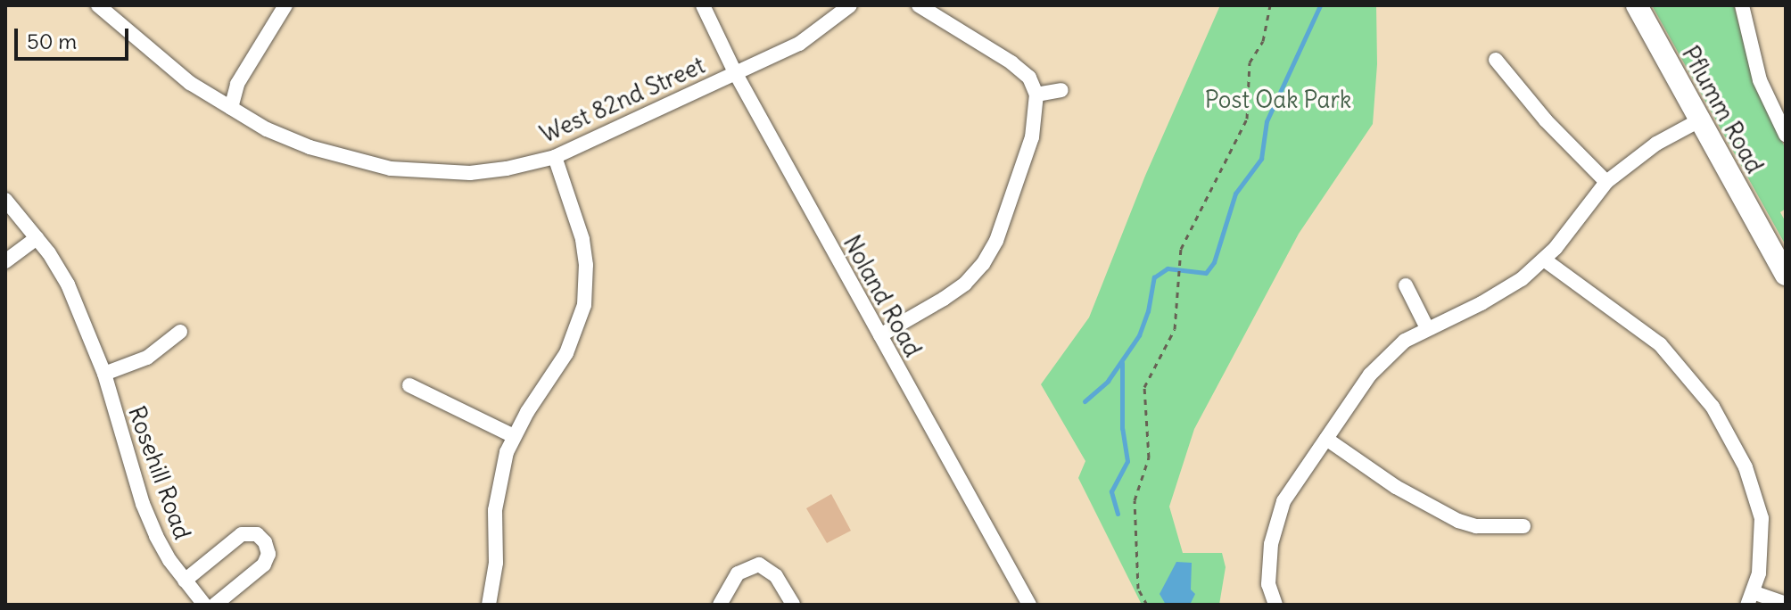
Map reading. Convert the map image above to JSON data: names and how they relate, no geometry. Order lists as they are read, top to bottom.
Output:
{
  "streets": {
    "main road": ["Pflumm Road"],
    "street": ["West 82nd Street", "Noland Road", "Rosehill Road"]
  },
  "crossings": [
    ["West 82nd Street", "Noland Road"]
  ],
  "parks": ["Post Oak Park"],
  "scale_bar": "50 m"
}
